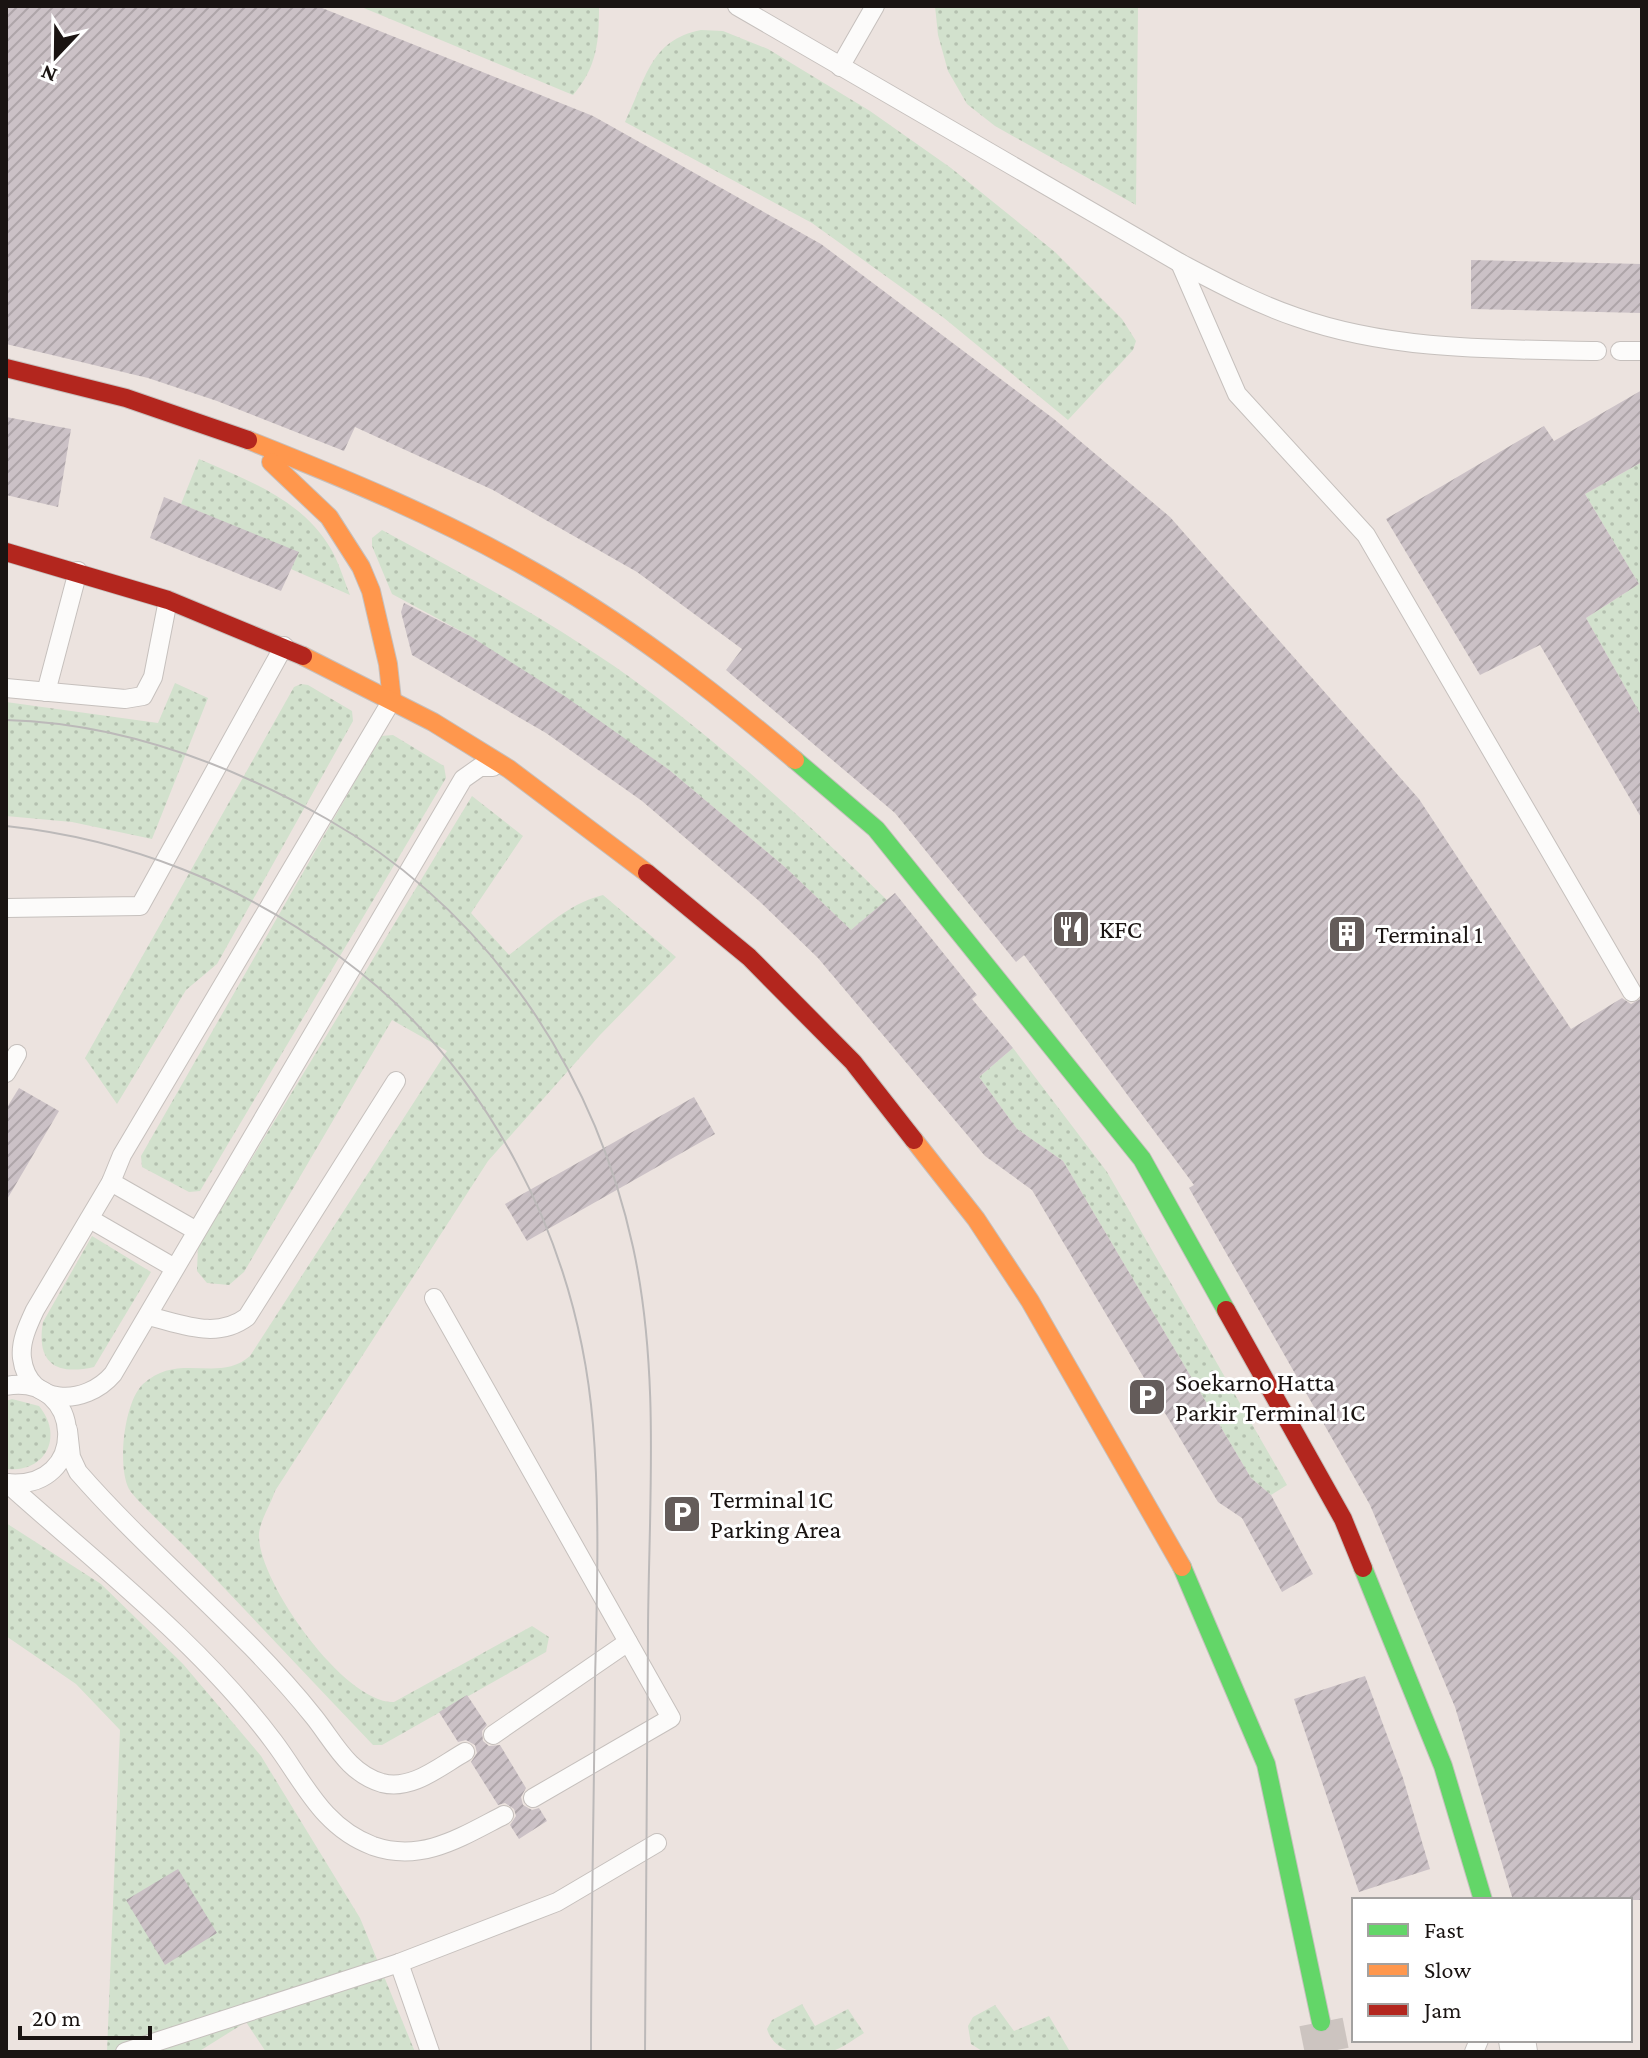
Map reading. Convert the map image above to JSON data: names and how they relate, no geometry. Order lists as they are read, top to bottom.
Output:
{
  "places": {
    "restaurant": ["KFC"],
    "building": ["Terminal 1"],
    "parking": ["Soekarno Hatta Parkir Terminal 1C", "Terminal 1C Parking Area"]
  },
  "legend": ["Fast", "Slow", "Jam"],
  "scale_bar": "20 m",
  "north": "bottom"
}
